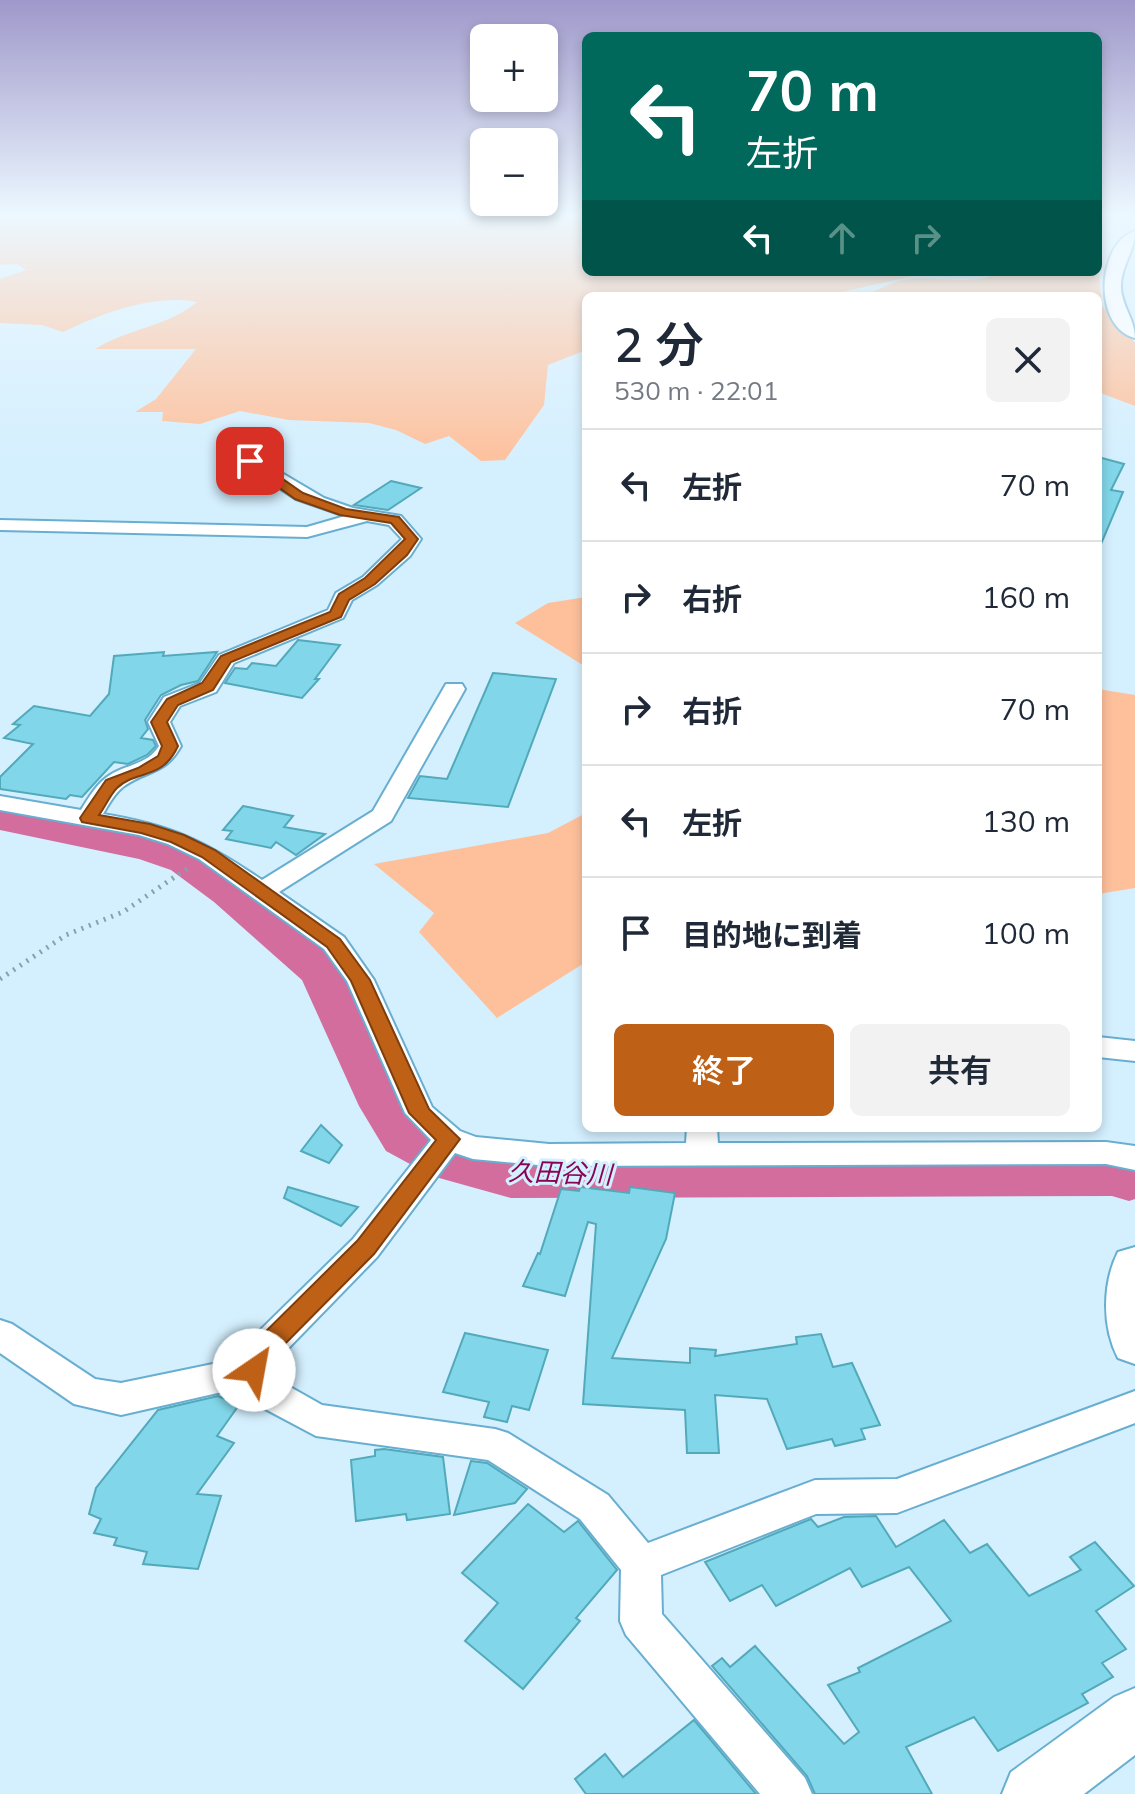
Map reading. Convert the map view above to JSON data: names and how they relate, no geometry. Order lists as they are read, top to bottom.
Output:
{
  "water": ["久田谷川"],
  "page": {
    "map_buttons": ["+", "−"],
    "turn": ["70 m", "左折"],
    "heading": ["2 分", "530 m · 22:01"],
    "list": [
      {
        "name": "左折",
        "value": "70 m"
      },
      {
        "name": "右折",
        "value": "160 m"
      },
      {
        "name": "右折",
        "value": "70 m"
      },
      {
        "name": "左折",
        "value": "130 m"
      },
      {
        "name": "目的地に到着",
        "value": "100 m"
      }
    ],
    "buttons": ["終了", "共有"]
  }
}
